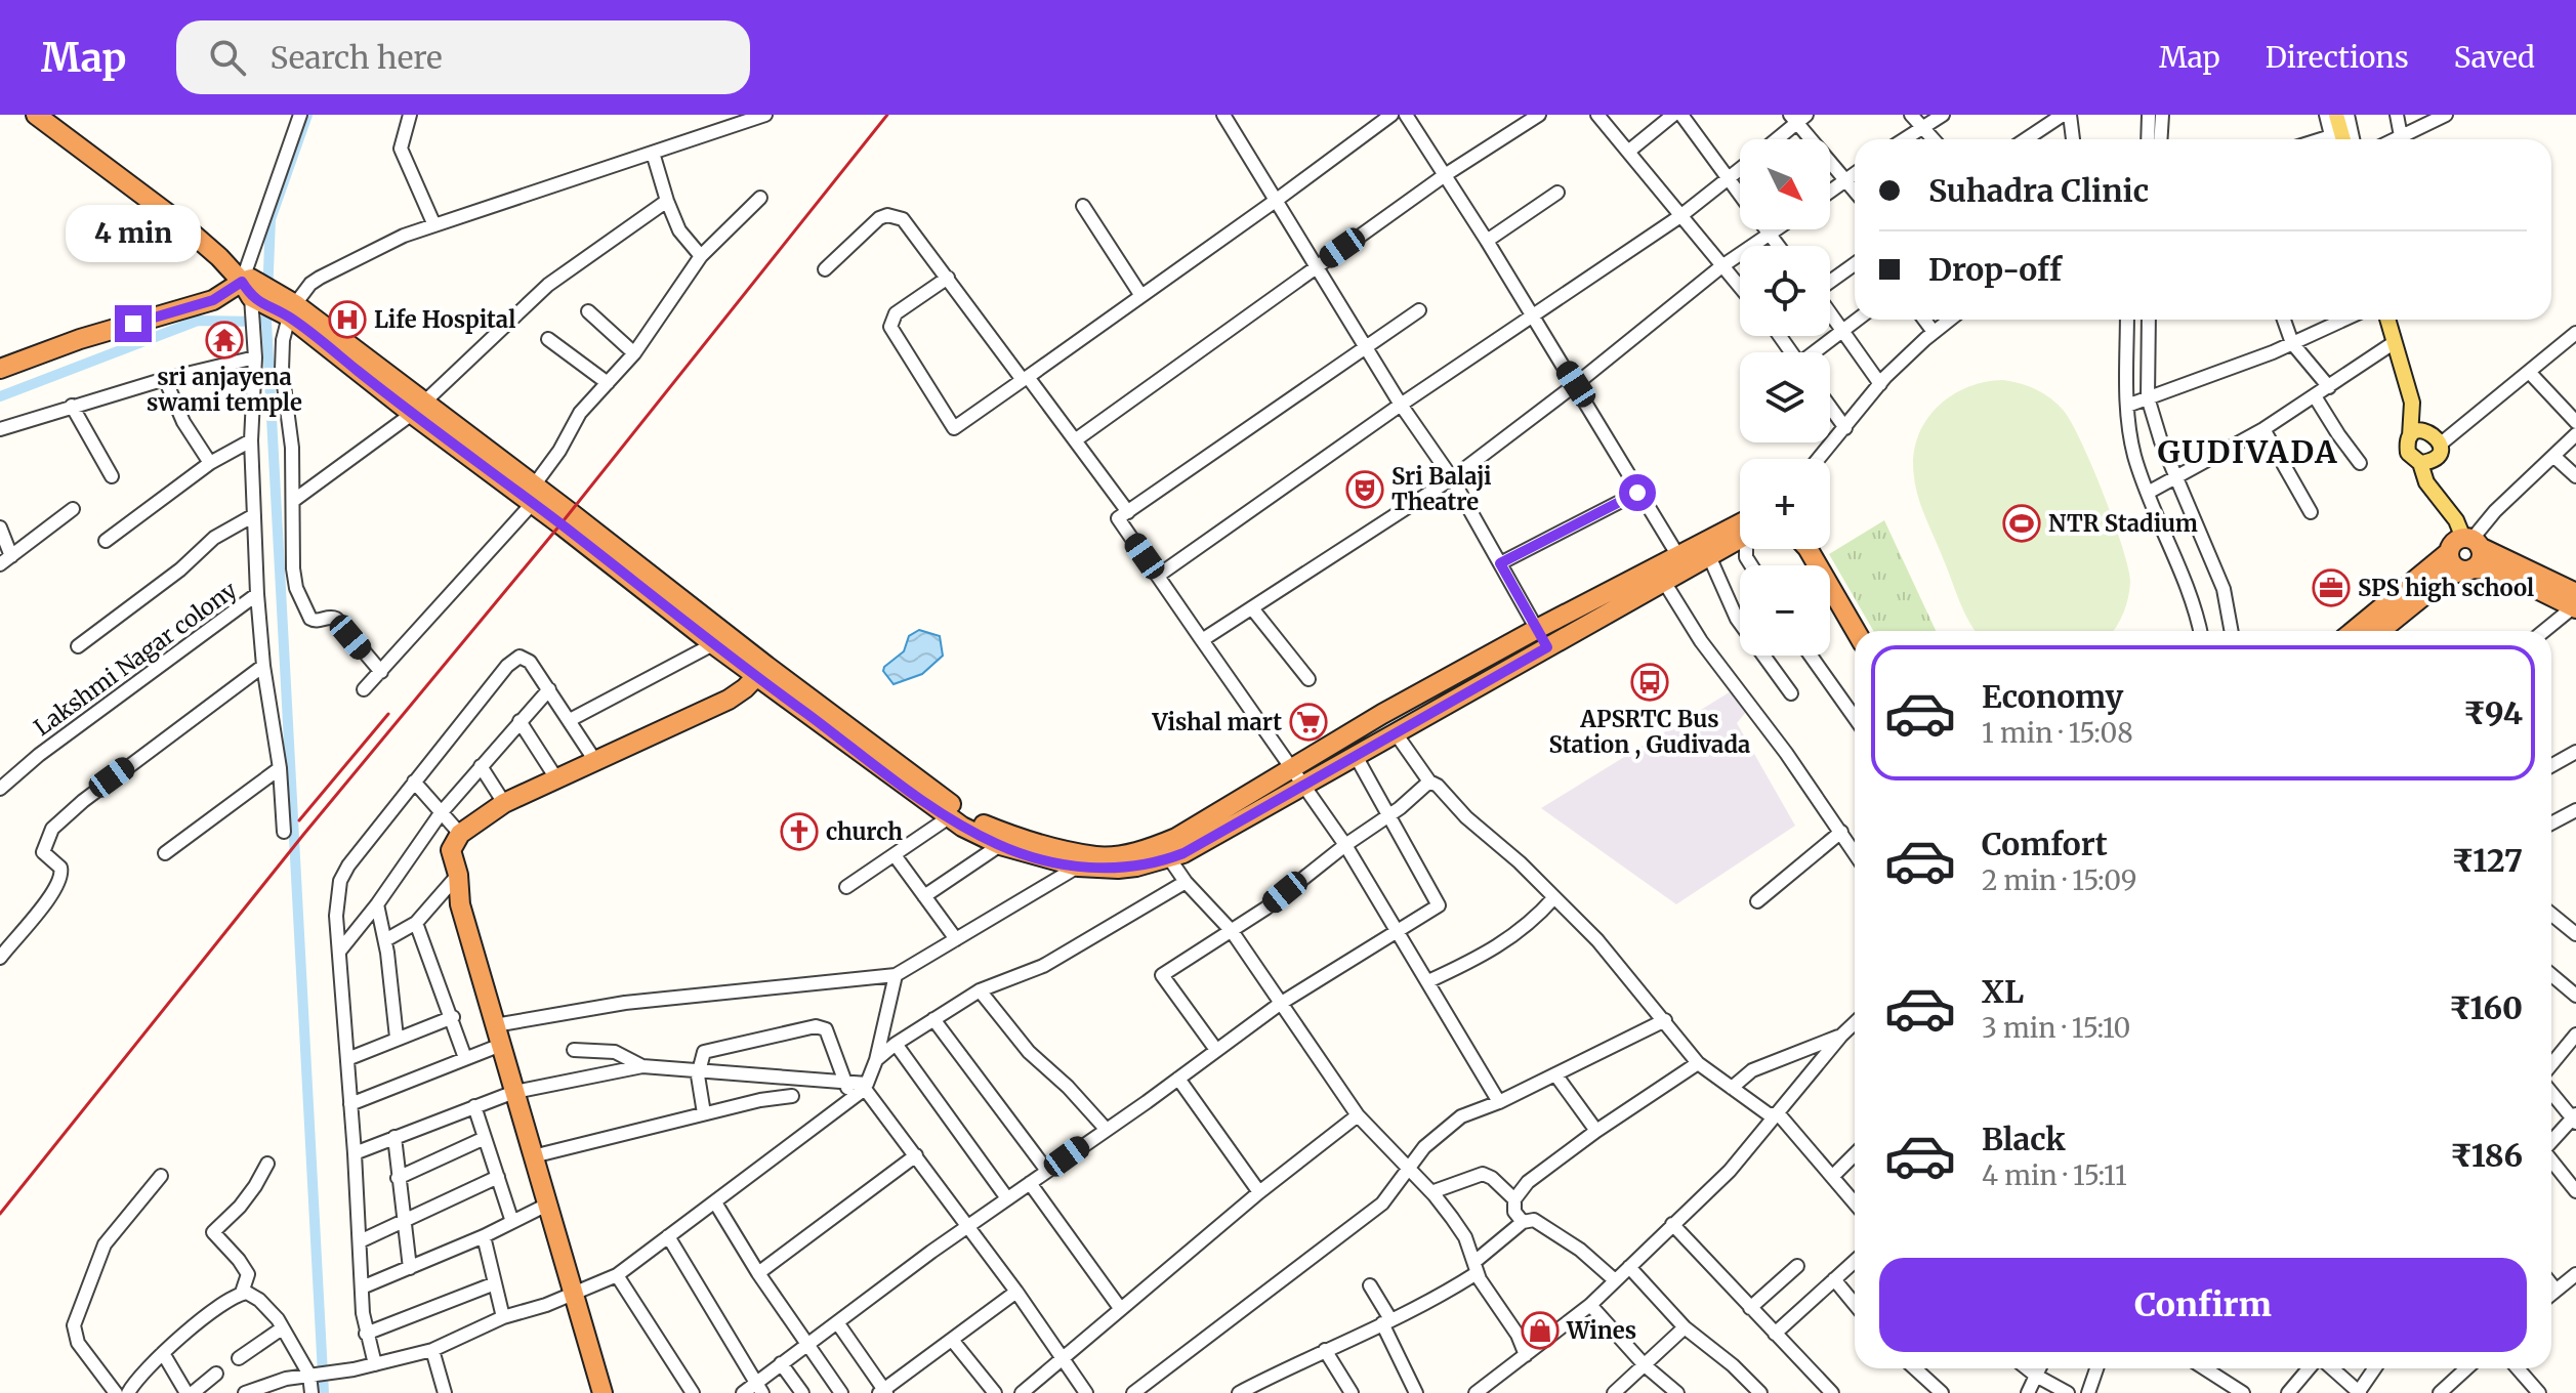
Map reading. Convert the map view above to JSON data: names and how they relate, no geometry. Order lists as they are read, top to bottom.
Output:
{
  "streets": {
    "street": ["Lakshmi Nagar colony"]
  },
  "districts": ["GUDIVADA"],
  "places": {
    "hospital": ["Life Hospital"],
    "temple": ["sri anjayena swami temple"],
    "theatre": ["Sri Balaji Theatre"],
    "sports": ["NTR Stadium"],
    "office": ["SPS high school"],
    "bus stop": ["APSRTC Bus Station , Gudivada"],
    "supermarket": ["Vishal mart"],
    "church": ["church"],
    "shop": ["Wines"]
  },
  "north": "bottom right",
  "page": {
    "header": "Map",
    "search": "Search here",
    "nav": ["Map", "Directions", "Saved"],
    "map_buttons": ["+", "−"],
    "banner": ["Suhadra Clinic", "Drop-off"],
    "bubble": "4 min",
    "list": [
      {
        "name": "Economy",
        "note": "1 min · 15:08",
        "value": "₹94"
      },
      {
        "name": "Comfort",
        "note": "2 min · 15:09",
        "value": "₹127"
      },
      {
        "name": "XL",
        "note": "3 min · 15:10",
        "value": "₹160"
      },
      {
        "name": "Black",
        "note": "4 min · 15:11",
        "value": "₹186"
      }
    ],
    "buttons": "Confirm"
  }
}
